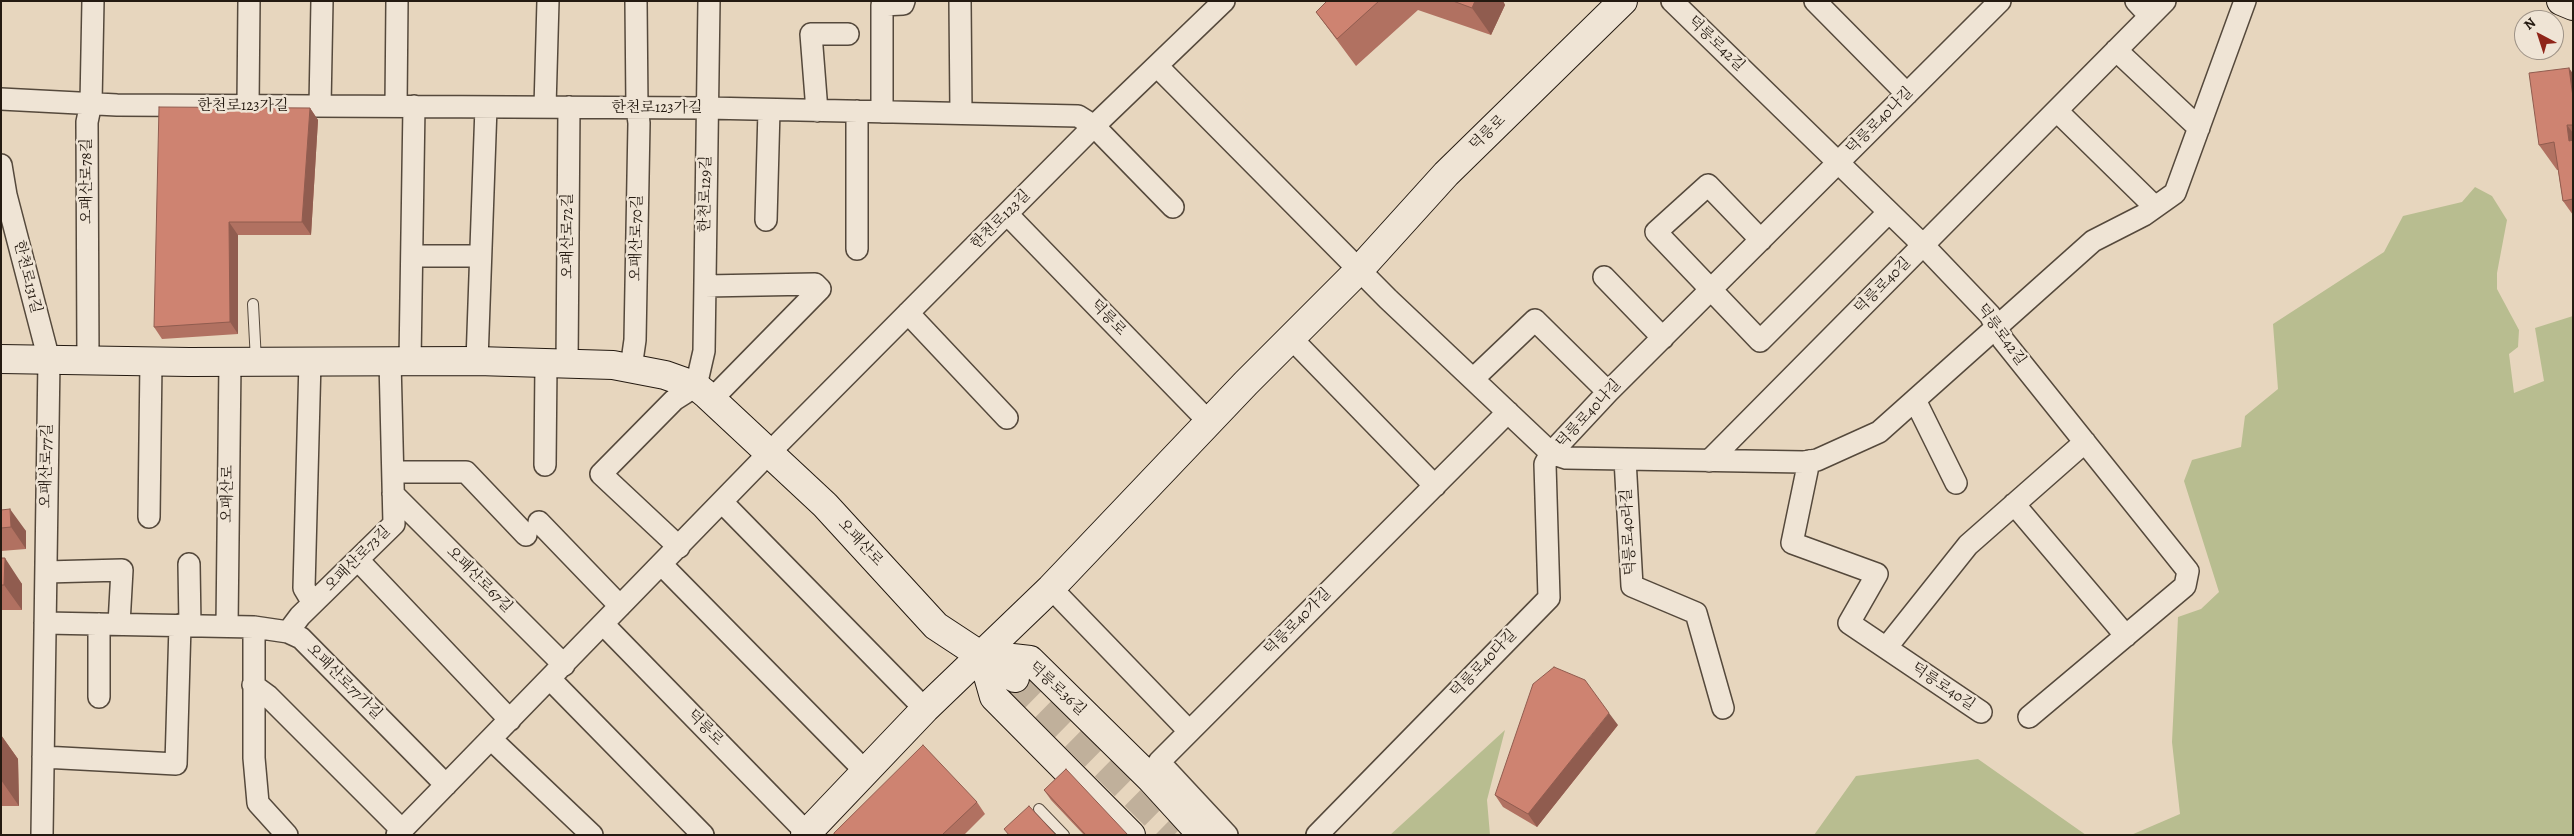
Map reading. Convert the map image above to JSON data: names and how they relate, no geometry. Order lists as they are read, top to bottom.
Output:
{
  "streets": {
    "street": [
      "덕릉로42길",
      "한천로123가길",
      "덕릉로40나길",
      "덕릉로",
      "오패산로78길",
      "한천로129길",
      "한천로123길",
      "오패산로72길",
      "오패산로70길",
      "한천로131길",
      "덕릉로40길",
      "오패산로77길",
      "오패산로",
      "덕릉로40라길",
      "오패산로73길",
      "오패산로67길",
      "덕릉로40가길",
      "덕릉로40다길",
      "오패산로77가길",
      "덕릉로36길"
    ]
  },
  "crossings": [
    ["덕릉로42길", "덕릉로40나길"],
    ["덕릉로42길", "덕릉로40길"],
    ["한천로123가길", "오패산로78길"],
    ["한천로123가길", "한천로129길"],
    ["한천로123가길", "한천로123길"],
    ["한천로123가길", "오패산로72길"],
    ["한천로123가길", "오패산로70길"],
    ["한천로123가길", "오패산로73길"],
    ["덕릉로40나길", "덕릉로40다길"],
    ["덕릉로", "한천로123길"],
    ["덕릉로", "오패산로"],
    ["덕릉로", "덕릉로36길"],
    ["오패산로78길", "오패산로"],
    ["한천로129길", "오패산로"],
    ["한천로123길", "오패산로"],
    ["오패산로72길", "오패산로"],
    ["오패산로70길", "오패산로"],
    ["한천로131길", "오패산로77길"],
    ["한천로131길", "오패산로"],
    ["오패산로77길", "오패산로"],
    ["오패산로77길", "오패산로77가길"],
    ["오패산로", "오패산로73길"],
    ["오패산로", "오패산로77가길"],
    ["오패산로", "덕릉로36길"],
    ["오패산로73길", "오패산로67길"],
    ["오패산로73길", "오패산로77가길"]
  ],
  "north": "top left"
}
